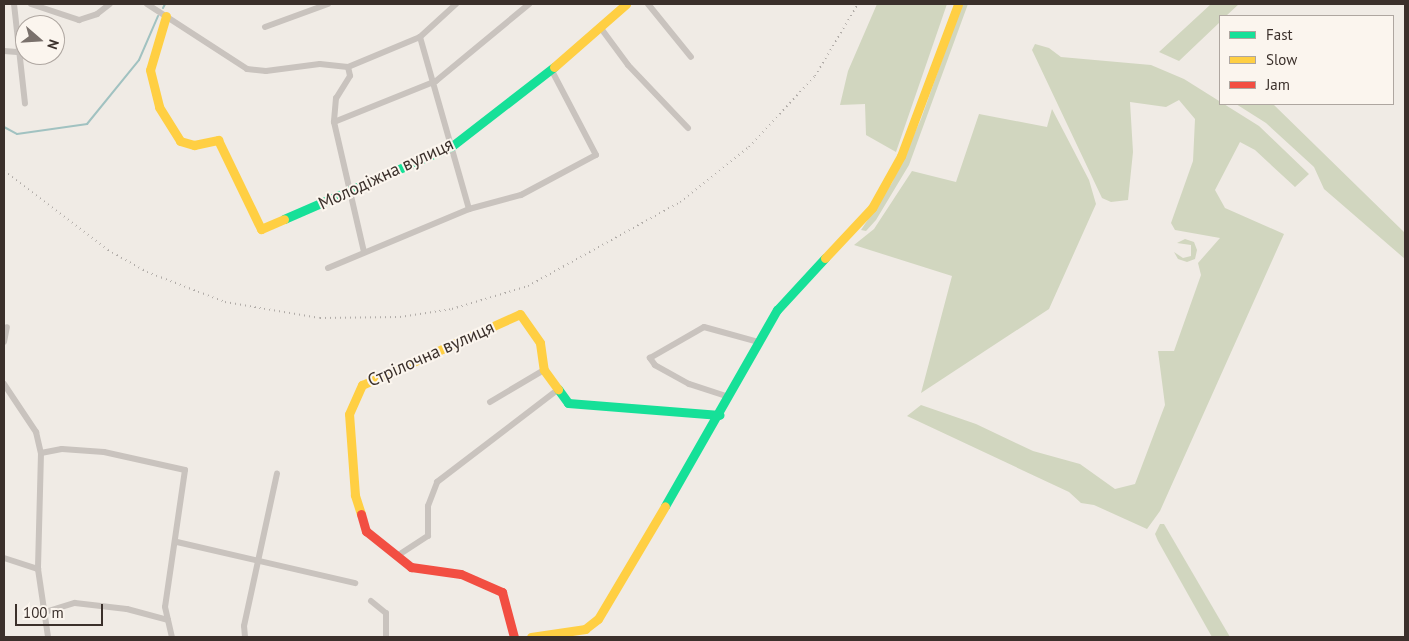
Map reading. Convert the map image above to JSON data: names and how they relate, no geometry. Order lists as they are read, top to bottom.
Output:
{
  "streets": {
    "street": ["Молодіжна вулиця", "Стрілочна вулиця"]
  },
  "legend": ["Fast", "Slow", "Jam"],
  "scale_bar": "100 m",
  "north": "right"
}
